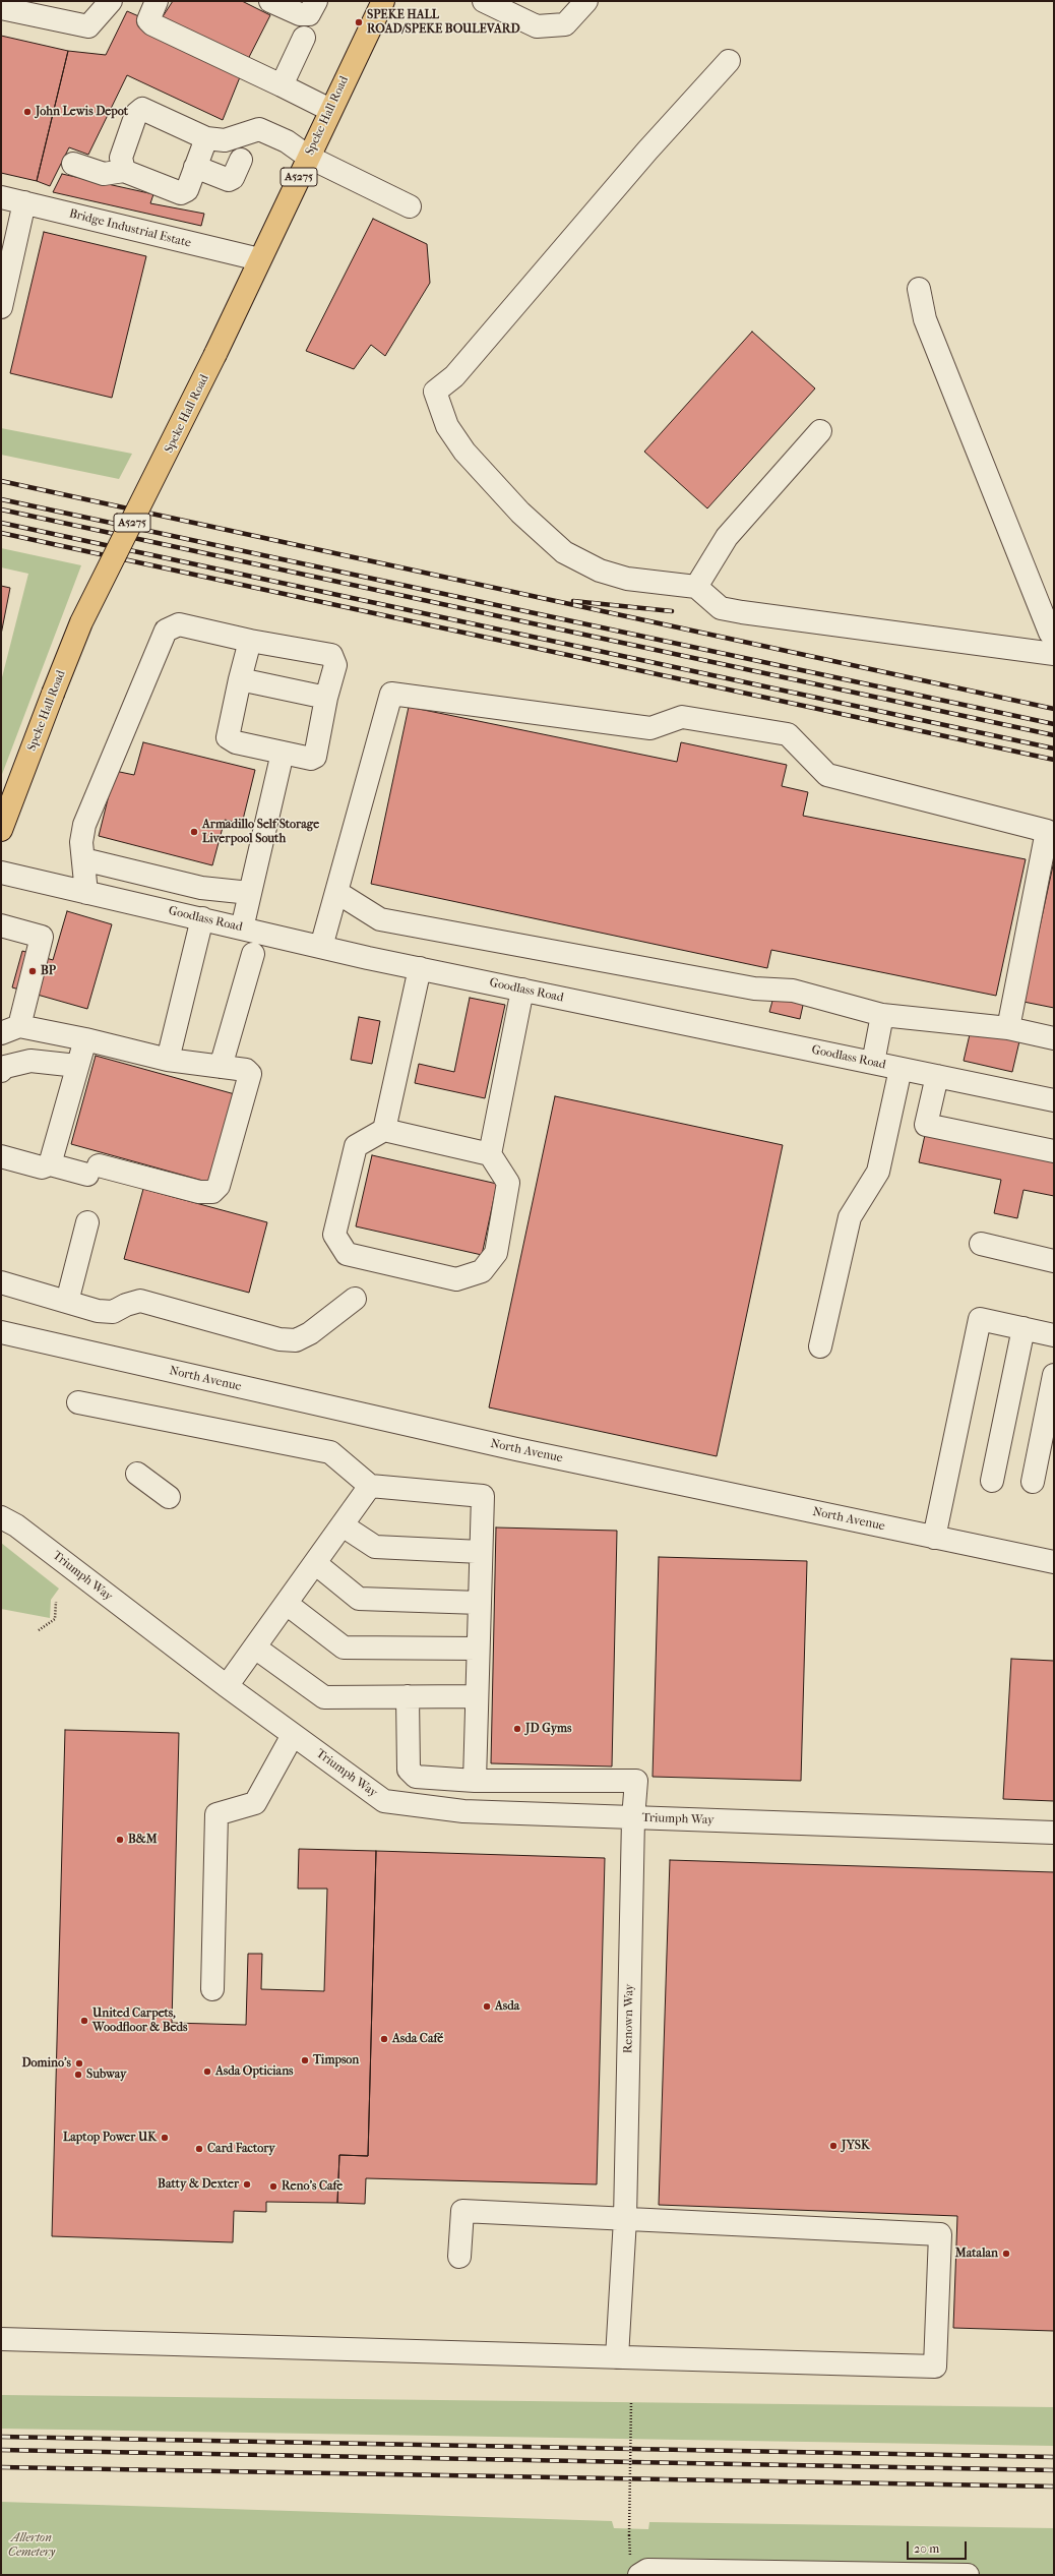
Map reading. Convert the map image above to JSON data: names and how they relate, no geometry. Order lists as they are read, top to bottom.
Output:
{
  "streets": {
    "highway": ["Speke Hall Road", "A5275"],
    "street": [
      "Bridge Industrial Estate",
      "Goodlass Road",
      "North Avenue",
      "Triumph Way",
      "Renown Way"
    ]
  },
  "crossings": [
    ["Speke Hall Road", "Bridge Industrial Estate"],
    ["Triumph Way", "Renown Way"]
  ],
  "parks": ["Allerton Cemetery"],
  "places": [
    "SPEKE HALL ROAD/SPEKE BOULEVARD",
    "John Lewis Depot",
    "Armadillo Self Storage Liverpool South",
    "BP",
    "JD Gyms",
    "B&M",
    "Asda",
    "United Carpets, Woodfloor & Beds",
    "Asda Café",
    "Timpson",
    "Domino's",
    "Asda Opticians",
    "Subway",
    "Laptop Power UK",
    "JYSK",
    "Card Factory",
    "Batty & Dexter",
    "Reno's Cafe",
    "Matalan"
  ],
  "scale_bar": "20 m"
}
